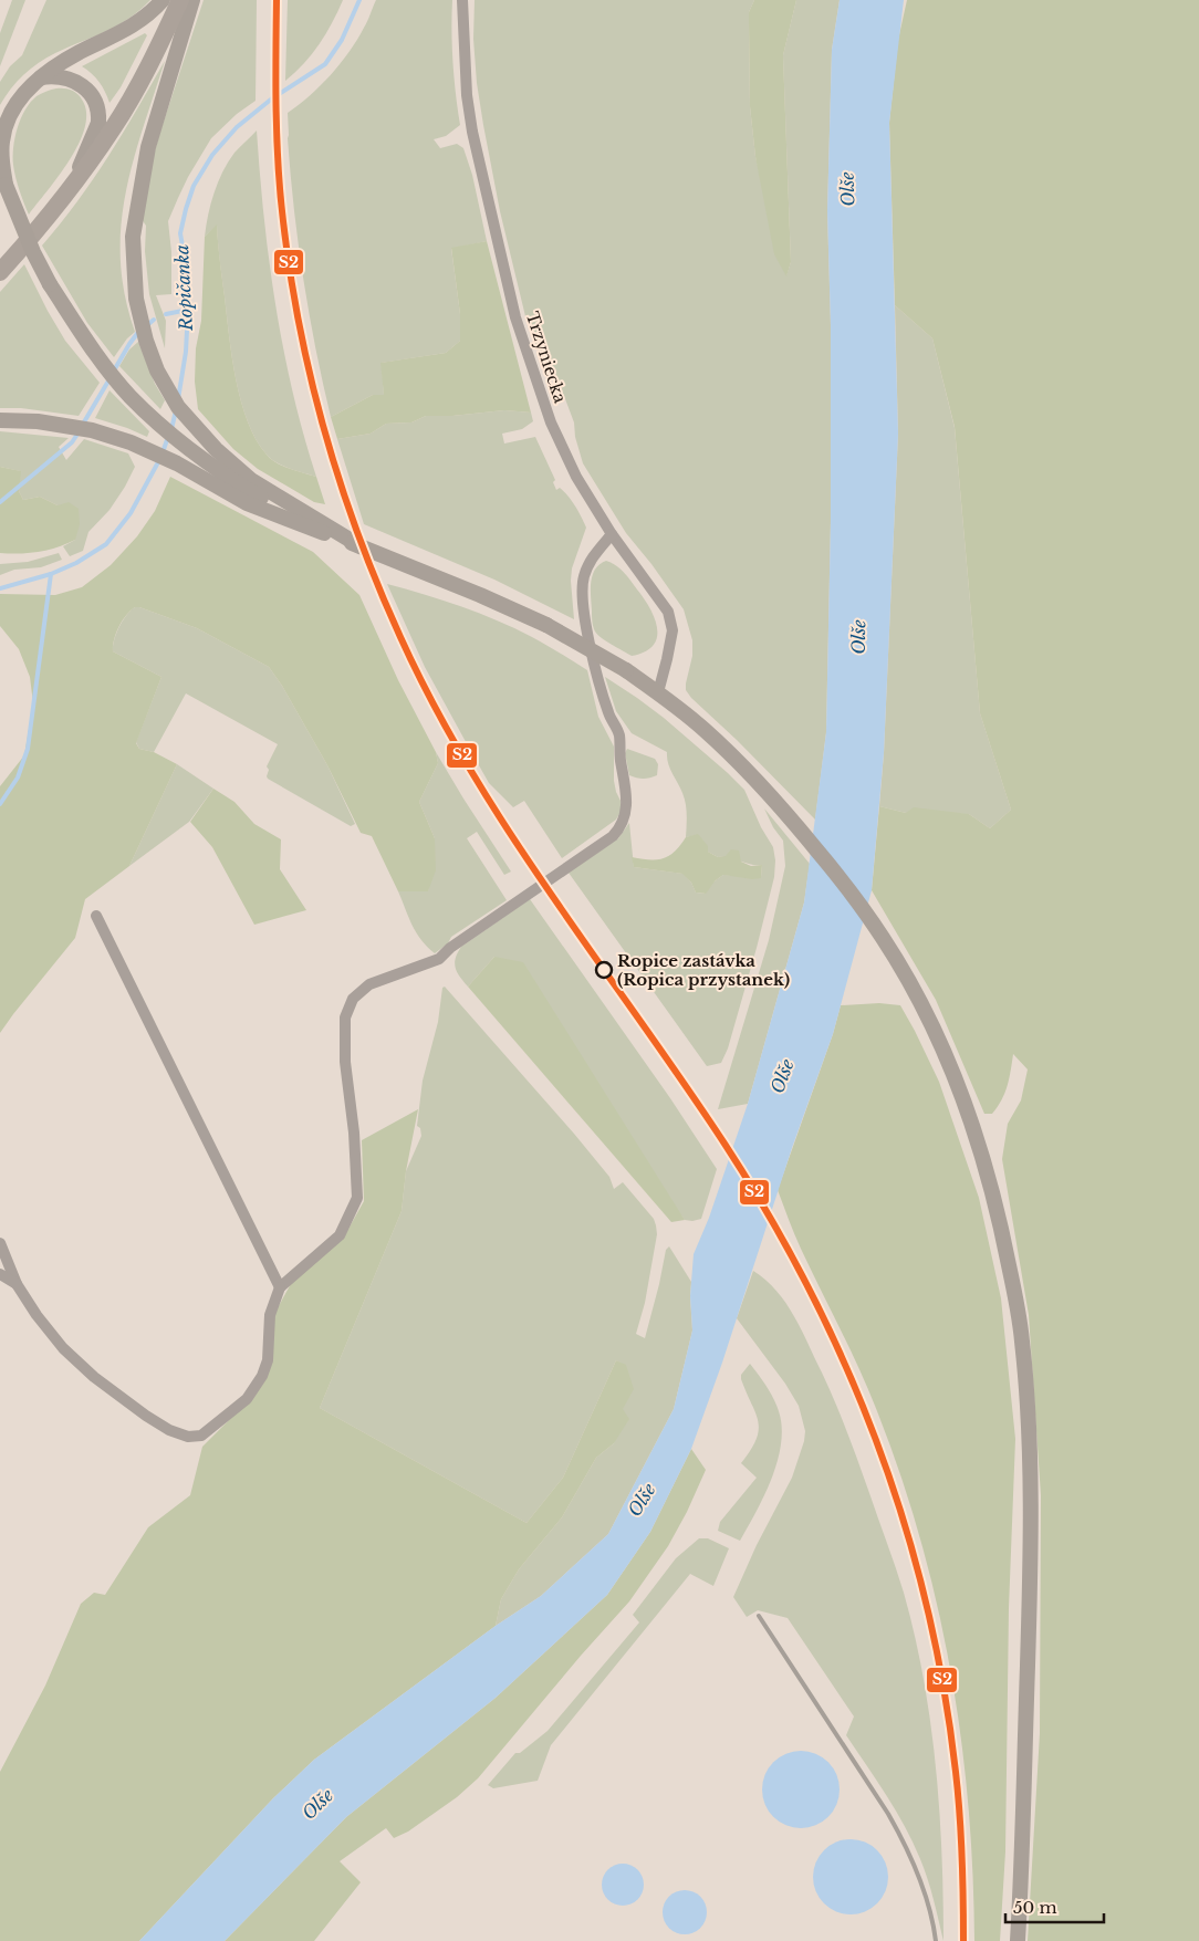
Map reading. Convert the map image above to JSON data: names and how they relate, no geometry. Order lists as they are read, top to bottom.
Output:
{
  "streets": {
    "street": ["Trzyniecka"]
  },
  "water": ["Olše", "Ropičanka"],
  "places": ["Ropice zastávka (Ropica przystanek)"],
  "lines": ["transit line S2"],
  "scale_bar": "50 m"
}
